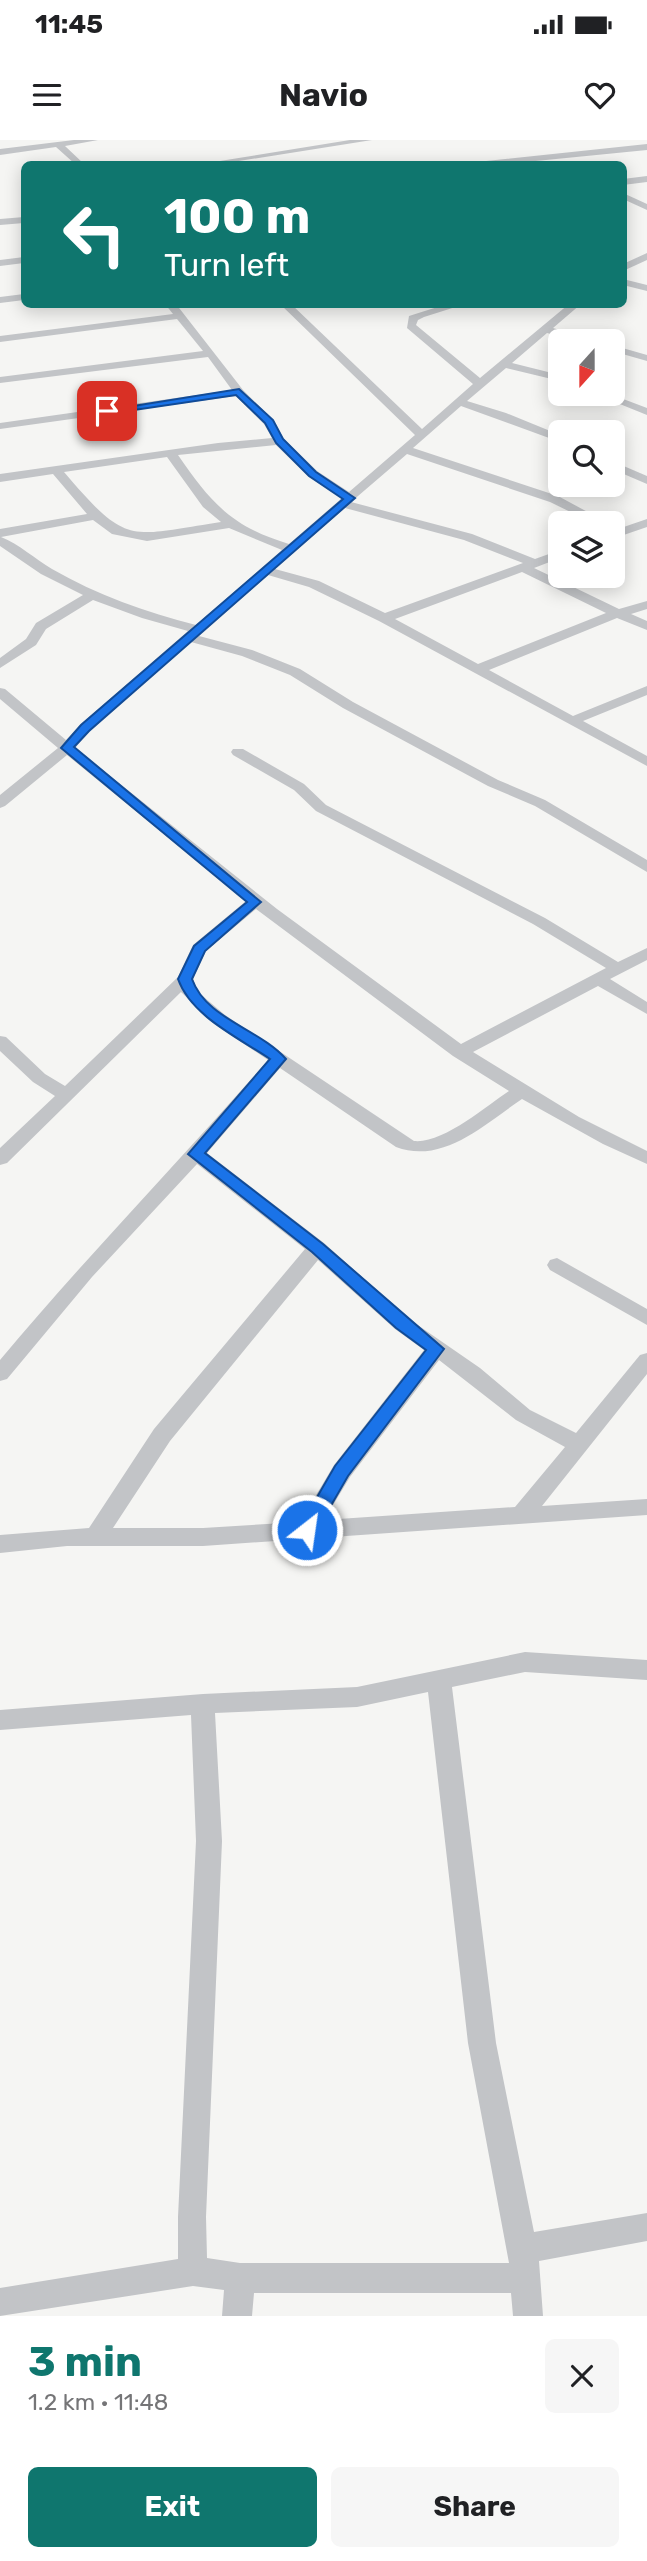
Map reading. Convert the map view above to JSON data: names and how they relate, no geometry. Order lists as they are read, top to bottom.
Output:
{
  "north": "bottom",
  "page": {
    "status": "11:45",
    "header": "Navio",
    "turn": ["100 m", "Turn left"],
    "heading": ["3 min", "1.2 km · 11:48"],
    "buttons": ["Exit", "Share"]
  }
}
